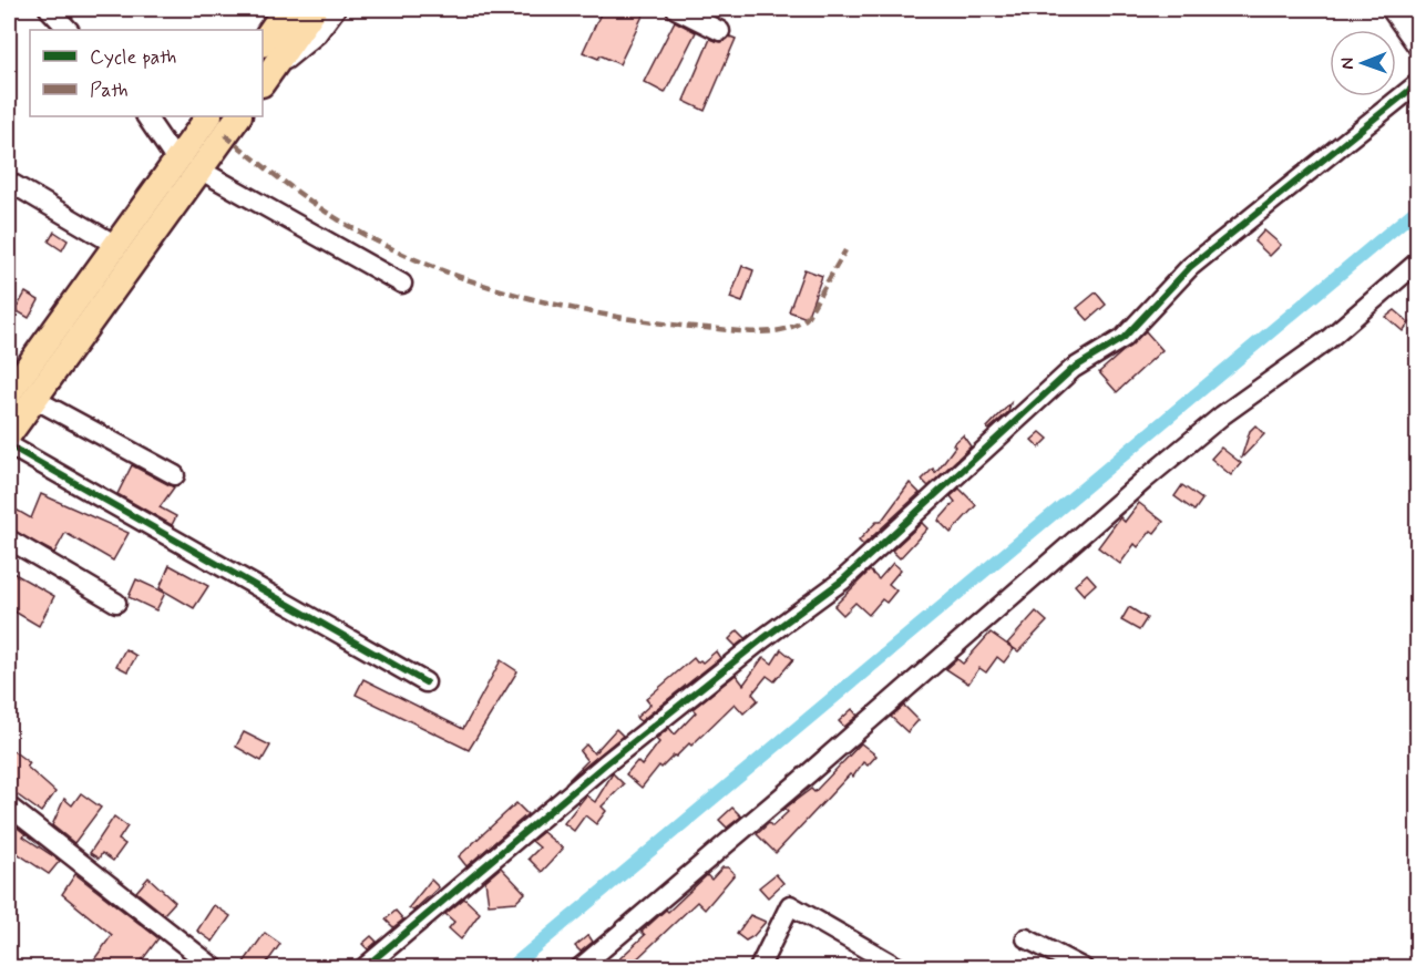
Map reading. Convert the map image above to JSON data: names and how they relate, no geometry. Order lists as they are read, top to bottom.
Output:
{
  "legend": ["Cycle path", "Path"],
  "north": "left"
}
